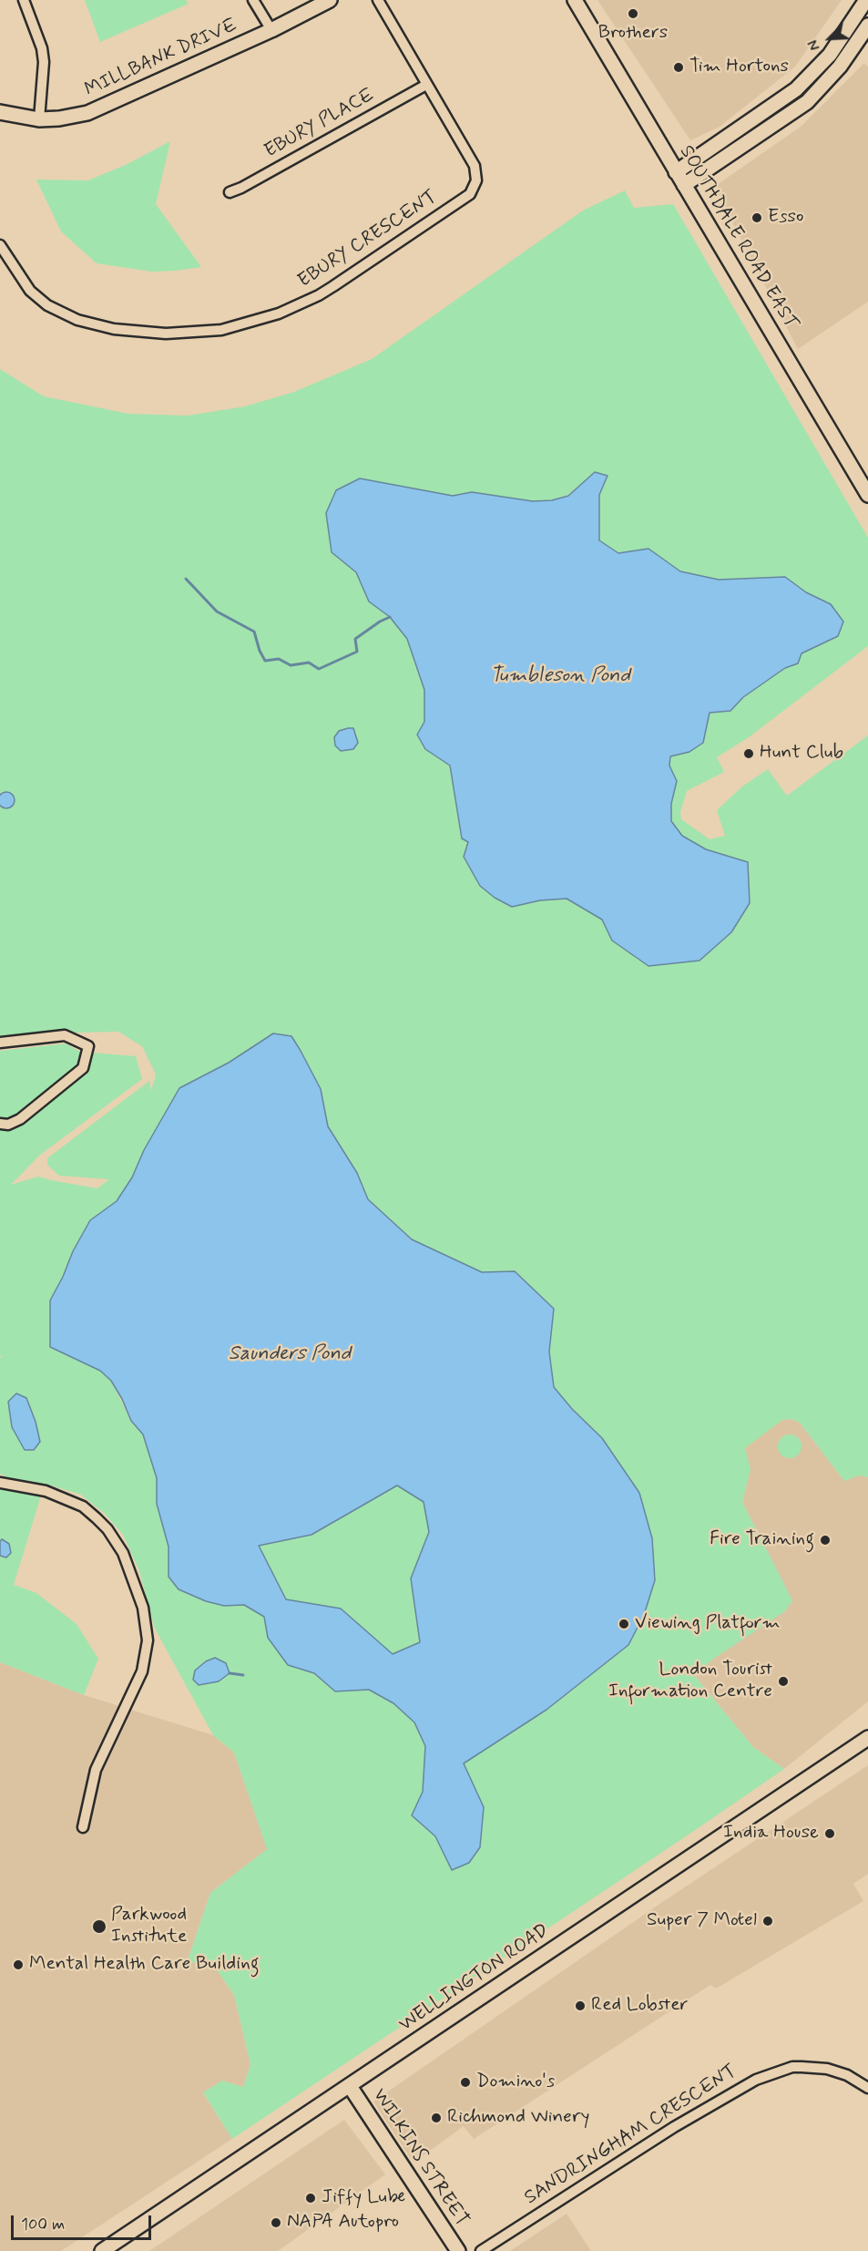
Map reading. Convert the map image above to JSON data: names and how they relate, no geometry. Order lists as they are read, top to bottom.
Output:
{
  "streets": {
    "main road": [
      "MILLBANK DRIVE",
      "SOUTHDALE ROAD EAST",
      "WELLINGTON ROAD",
      "WILKINS STREET"
    ],
    "street": ["EBURY PLACE", "EBURY CRESCENT", "SANDRINGHAM CRESCENT"]
  },
  "crossings": [
    ["EBURY PLACE", "EBURY CRESCENT"],
    ["WELLINGTON ROAD", "WILKINS STREET"]
  ],
  "water": ["Tumbleson Pond", "Saunders Pond"],
  "places": [
    "Brothers",
    "Tim Hortons",
    "Esso",
    "Hunt Club",
    "Fire Training",
    "Viewing Platform",
    "London Tourist Information Centre",
    "India House",
    "Super 7 Motel",
    "Parkwood Institute",
    "Mental Health Care Building",
    "Red Lobster",
    "Domino's",
    "Richmond Winery",
    "Jiffy Lube",
    "NAPA Autopro"
  ],
  "scale_bar": "100 m",
  "north": "bottom left"
}
